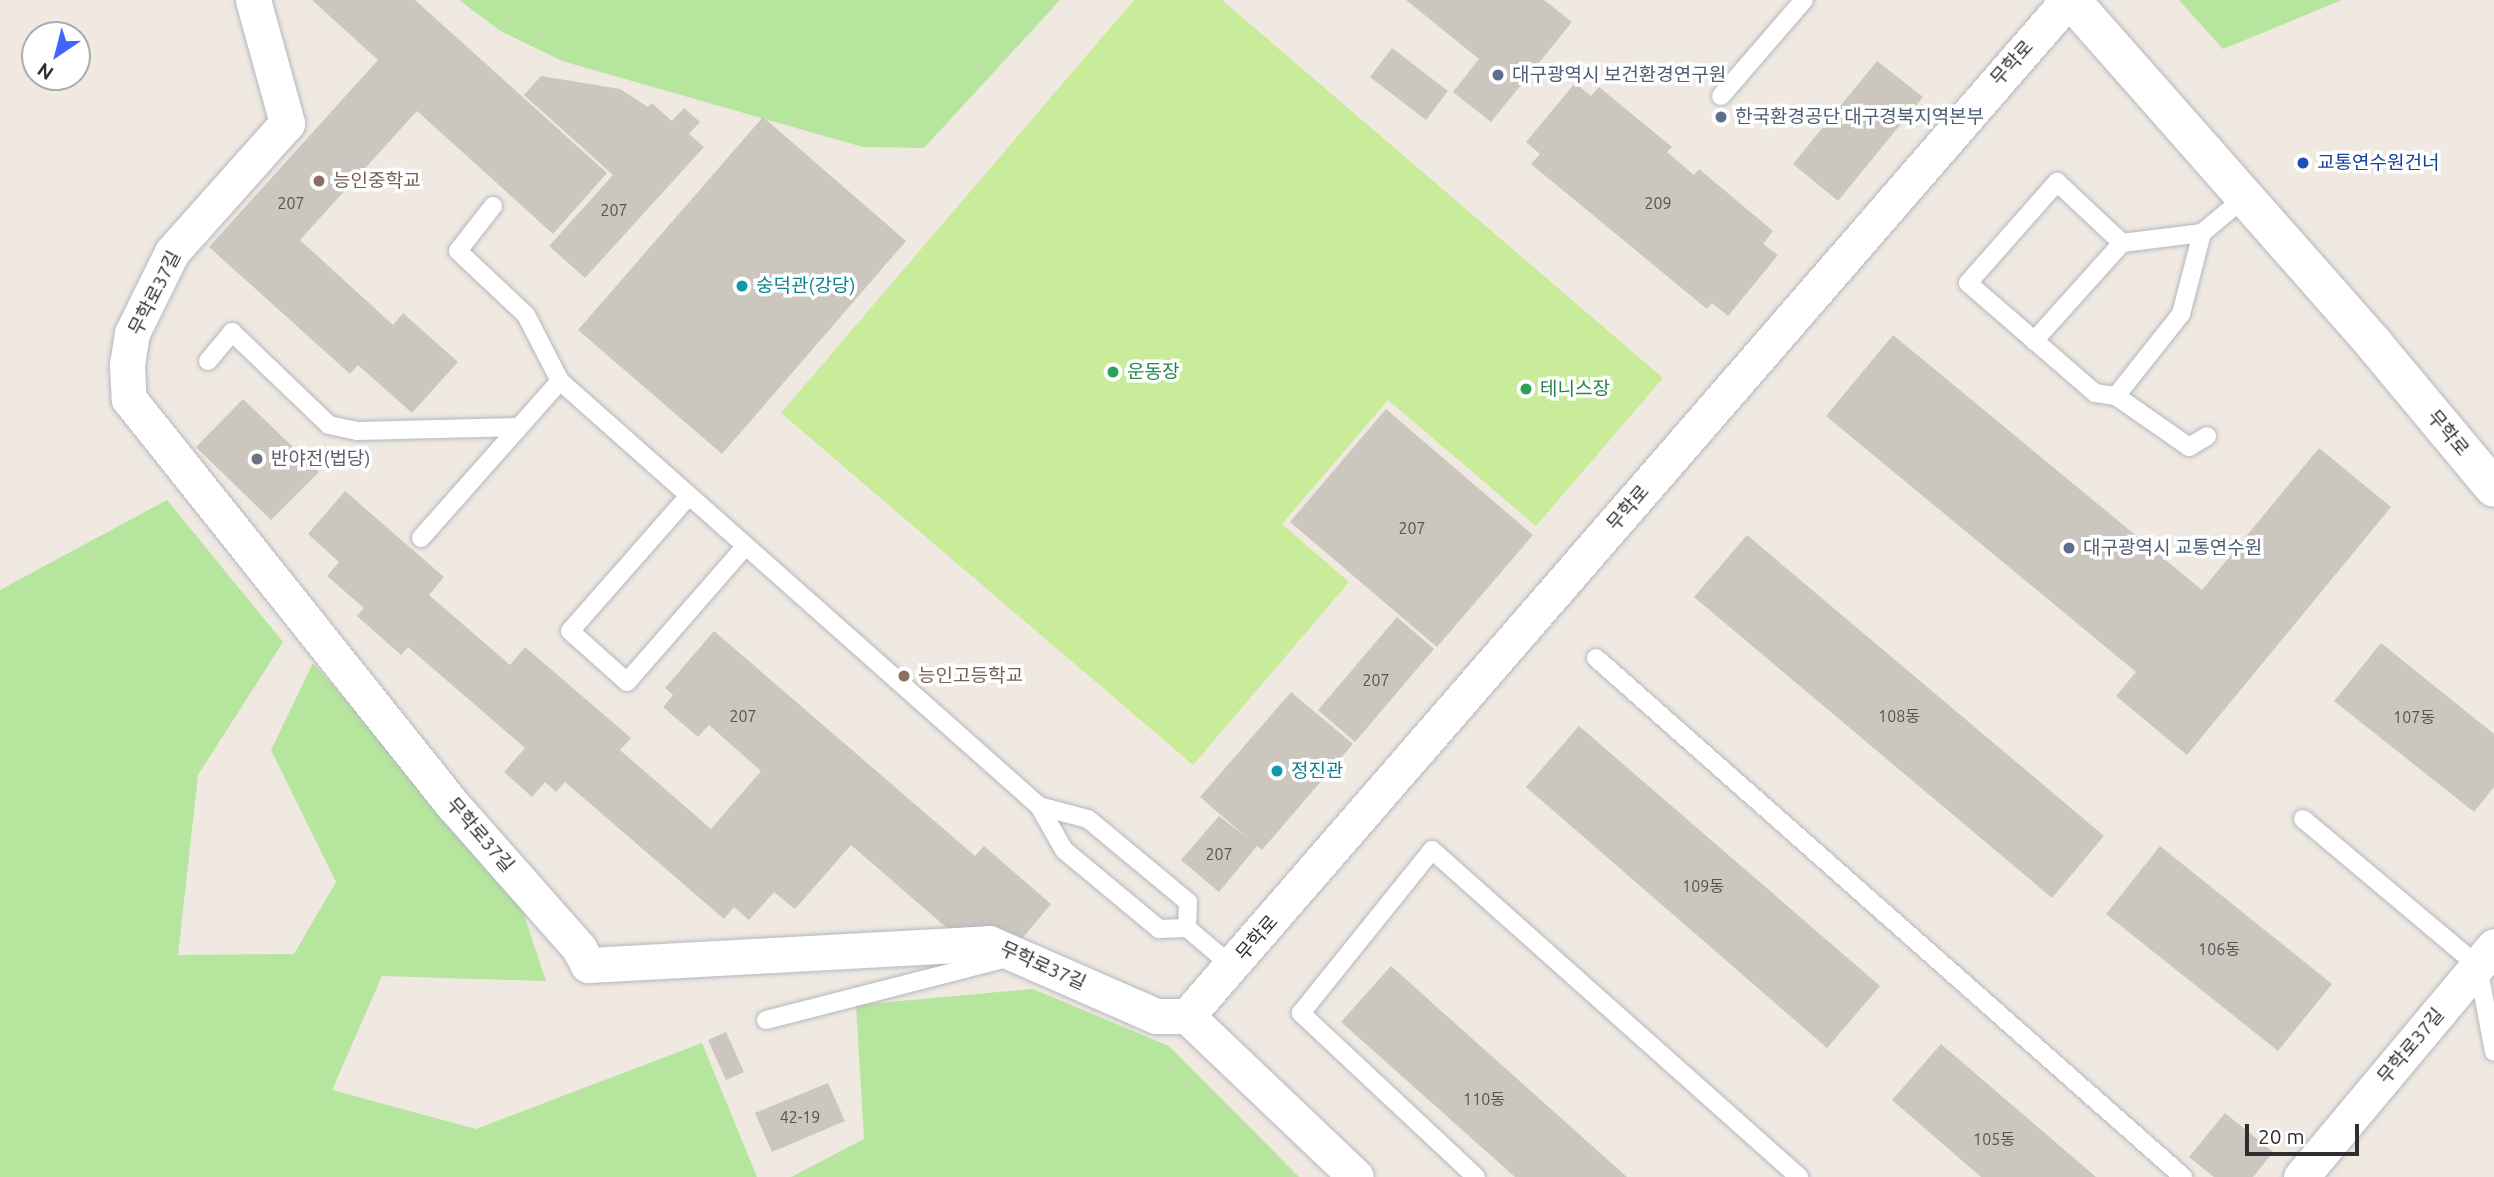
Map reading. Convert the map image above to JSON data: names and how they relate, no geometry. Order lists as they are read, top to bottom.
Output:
{
  "streets": {
    "main road": ["무학로"],
    "street": ["무학로37길"]
  },
  "crossings": [
    ["무학로", "무학로37길"]
  ],
  "places": [
    "대구광역시 보건환경연구원",
    "한국환경공단 대구경북지역본부",
    "교통연수원건너",
    "능인중학교",
    "숭덕관(강당)",
    "운동장",
    "테니스장",
    "반야전(법당)",
    "대구광역시 교통연수원",
    "능인고등학교",
    "정진관"
  ],
  "house_numbers": [
    "207",
    "209",
    "207",
    "207",
    "207",
    "207",
    "108동",
    "107동",
    "207",
    "109동",
    "106동",
    "110동",
    "42-19",
    "105동"
  ],
  "scale_bar": "20 m",
  "north": "bottom left"
}
